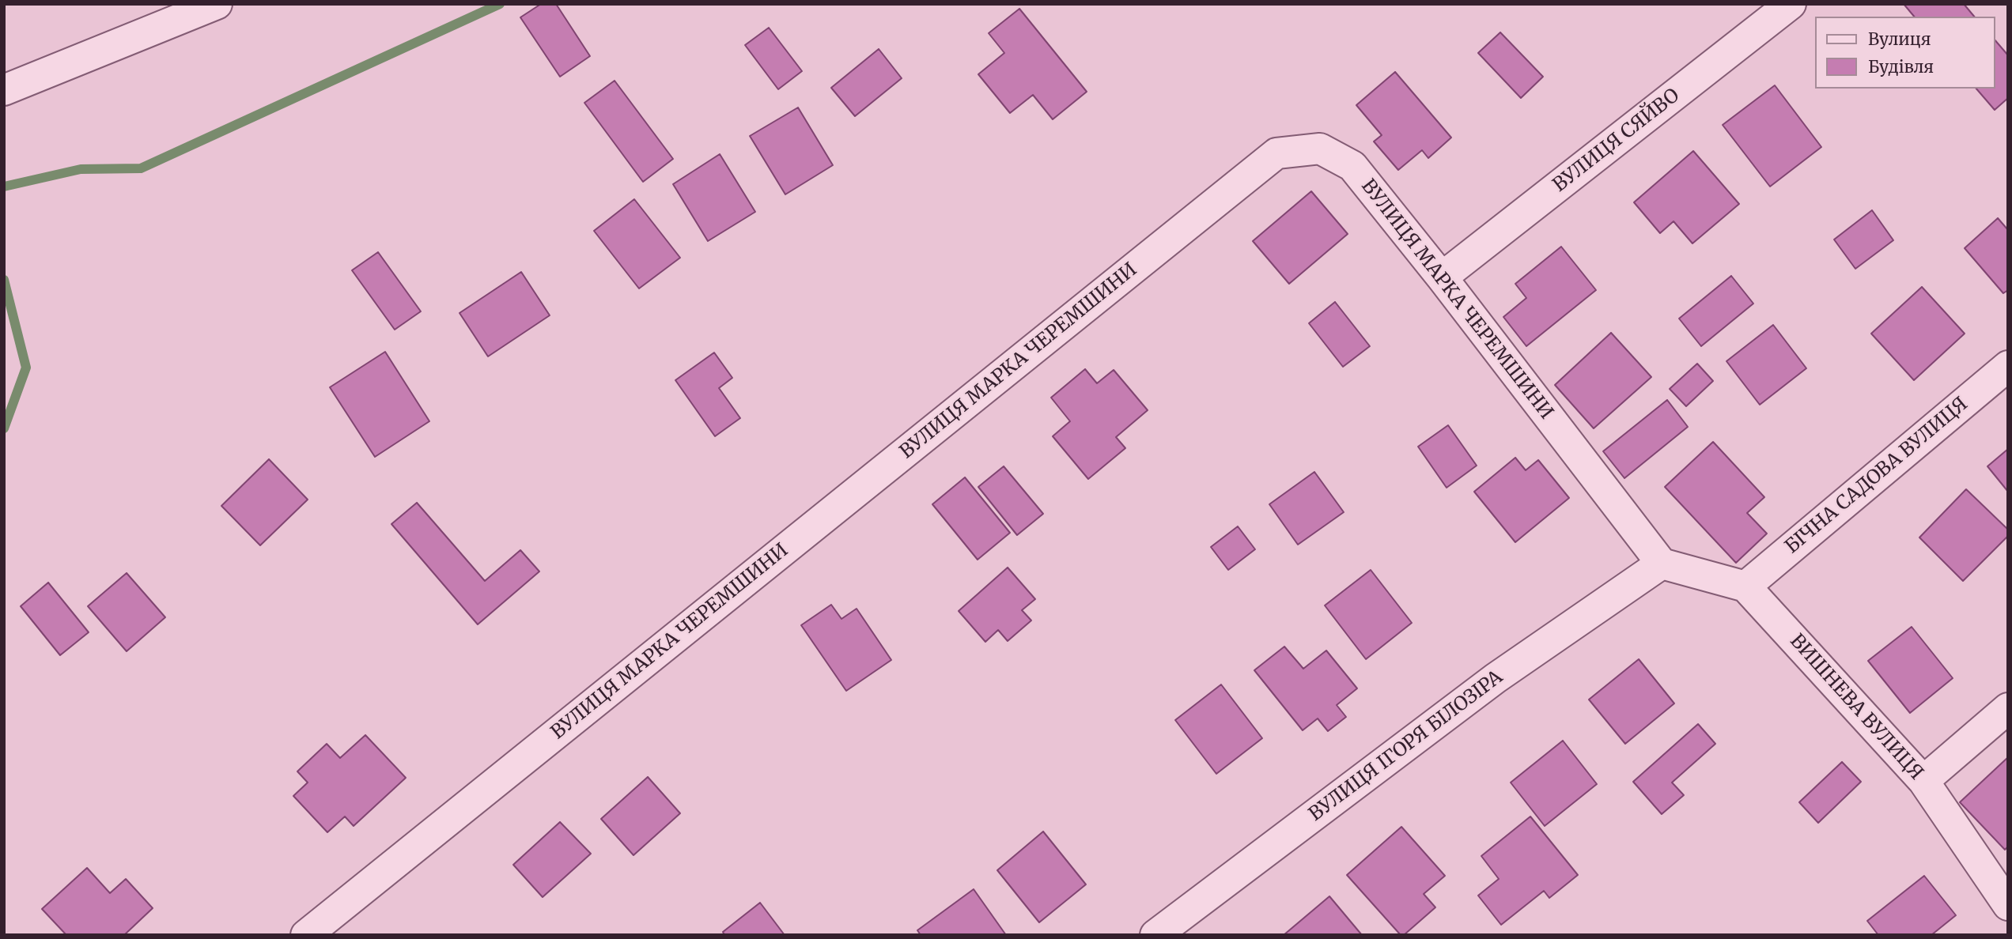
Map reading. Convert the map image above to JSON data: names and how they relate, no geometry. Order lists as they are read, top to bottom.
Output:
{
  "streets": {
    "street": [
      "ВУЛИЦЯ СЯЙВО",
      "ВУЛИЦЯ МАРКА ЧЕРЕМШИНИ",
      "БІЧНА САДОВА ВУЛИЦЯ",
      "ВИШНЕВА ВУЛИЦЯ",
      "ВУЛИЦЯ ІГОРЯ БІЛОЗІРА"
    ]
  },
  "crossings": [
    ["ВУЛИЦЯ СЯЙВО", "ВУЛИЦЯ МАРКА ЧЕРЕМШИНИ"],
    ["ВУЛИЦЯ МАРКА ЧЕРЕМШИНИ", "ВУЛИЦЯ ІГОРЯ БІЛОЗІРА"],
    ["БІЧНА САДОВА ВУЛИЦЯ", "ВИШНЕВА ВУЛИЦЯ"]
  ],
  "legend": ["Вулиця", "Будівля"]
}
